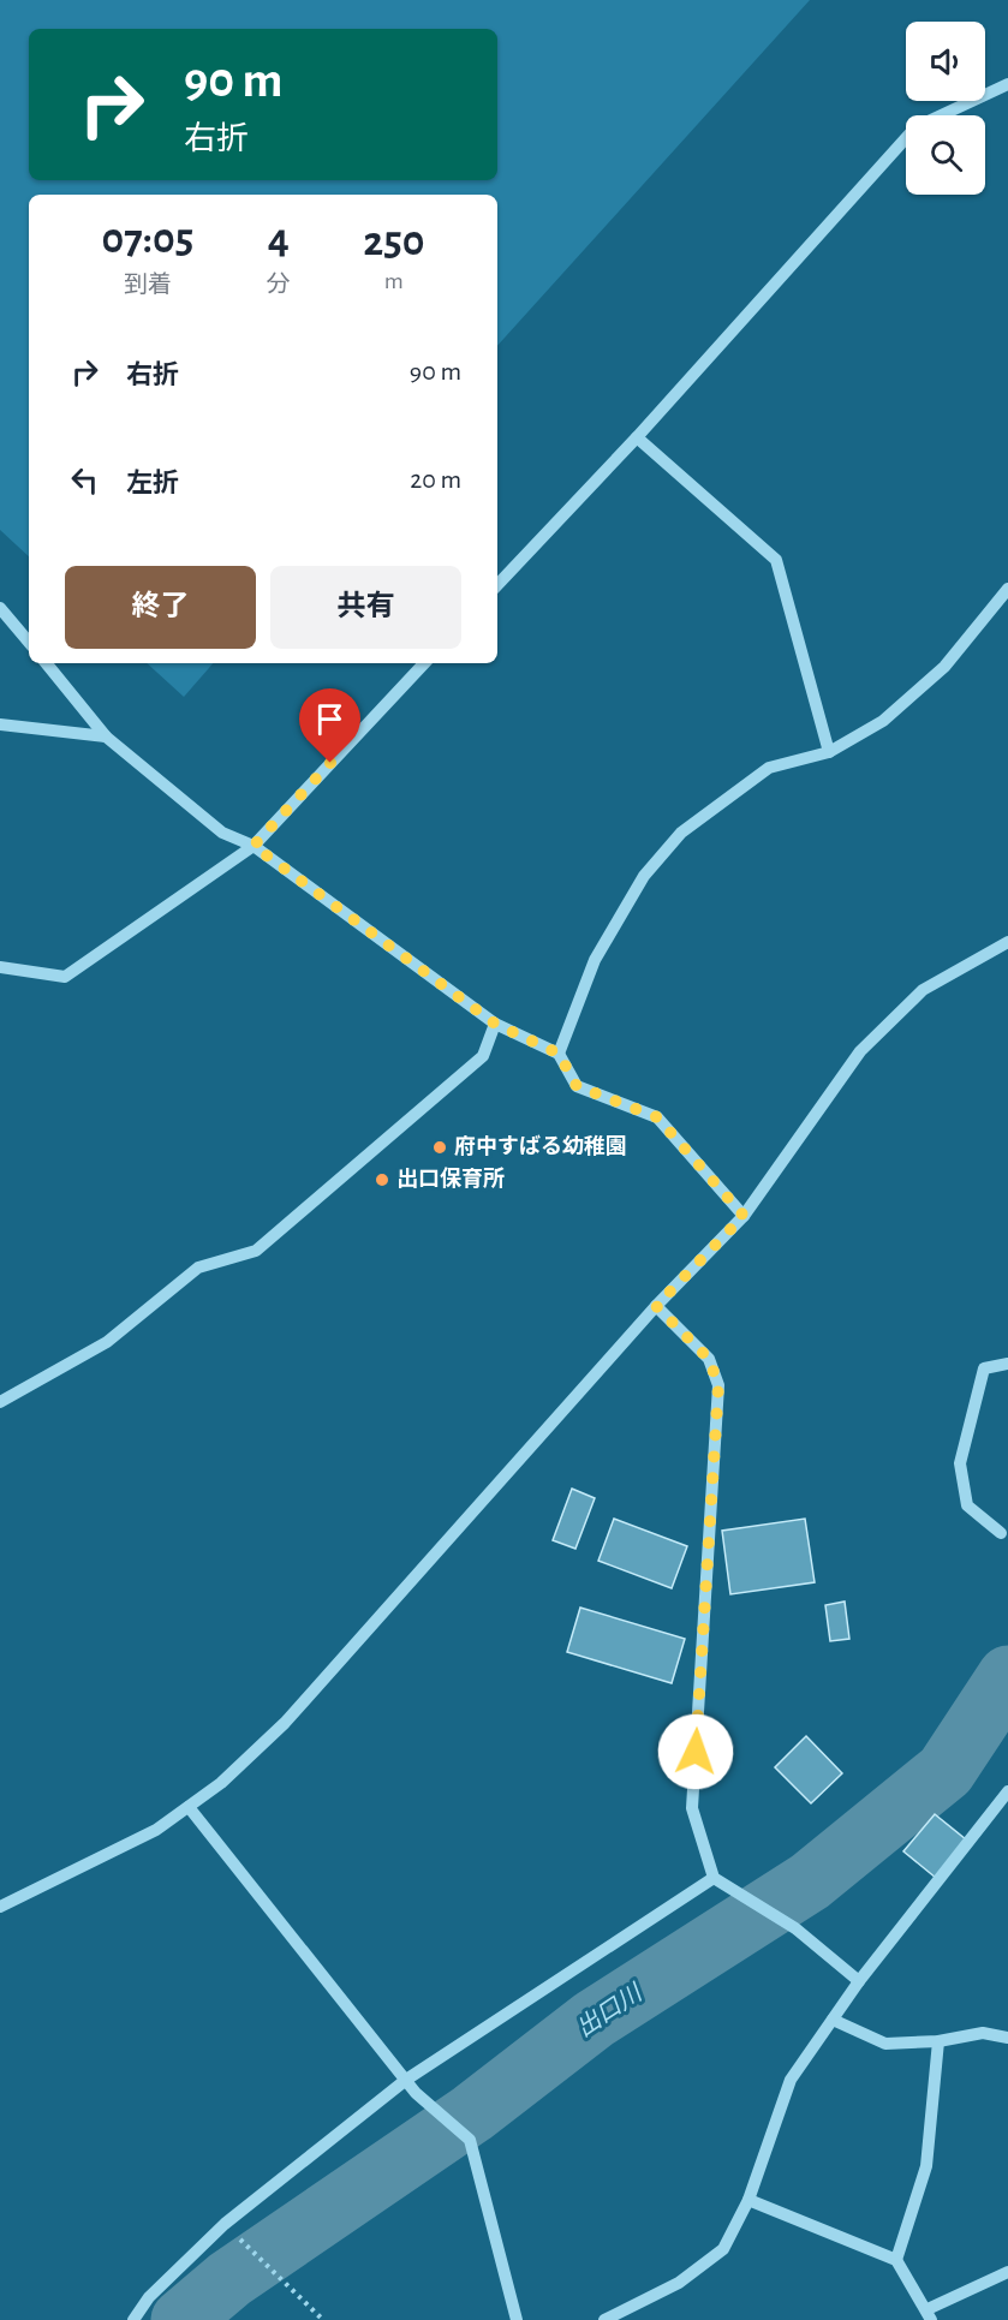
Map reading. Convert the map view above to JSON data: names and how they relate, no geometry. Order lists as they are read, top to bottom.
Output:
{
  "water": ["出口川"],
  "places": ["府中すばる幼稚園", "出口保育所"],
  "page": {
    "turn": ["90 m", "右折"],
    "eta": [
      "07:05",
      "到着",
      "4",
      "分",
      "250",
      "m"
    ],
    "list": [
      {
        "name": "右折",
        "value": "90 m"
      },
      {
        "name": "左折",
        "value": "20 m"
      }
    ],
    "buttons": ["終了", "共有"]
  }
}
